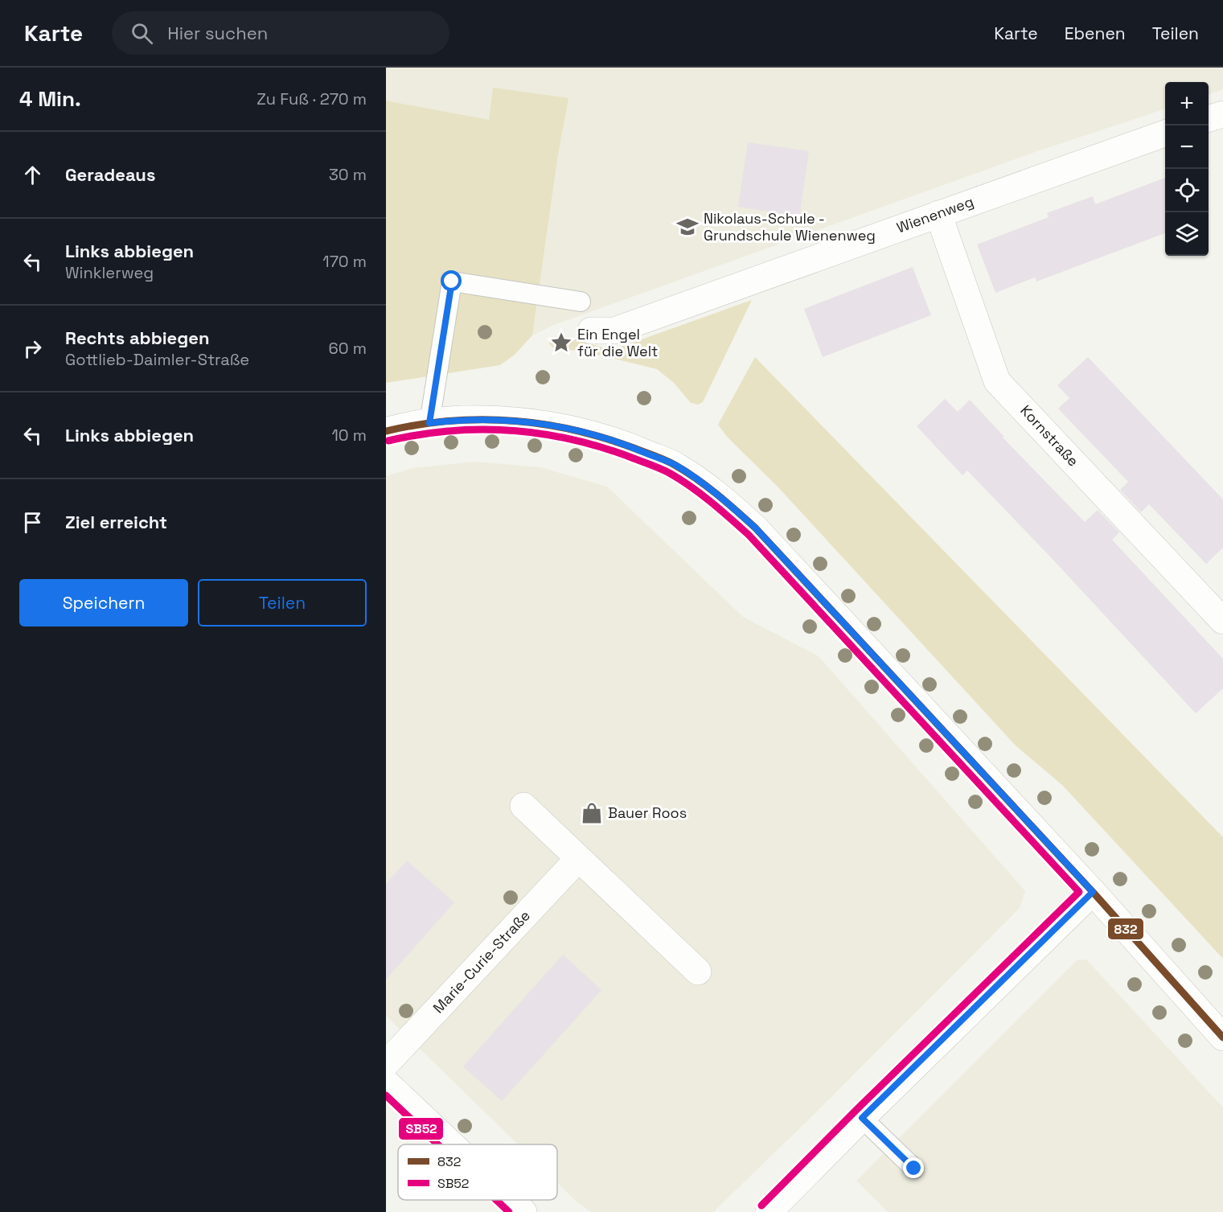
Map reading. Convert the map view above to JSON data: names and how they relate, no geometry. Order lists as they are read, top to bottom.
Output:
{
  "streets": {
    "street": ["Wienenweg", "Kornstraße", "Marie-Curie-Straße"]
  },
  "crossings": [
    ["Wienenweg", "Kornstraße"]
  ],
  "places": {
    "school or university": ["Nikolaus-Schule - Grundschule Wienenweg"],
    "place": ["Ein Engel für die Welt"],
    "shop": ["Bauer Roos"]
  },
  "lines": ["transit line 832", "transit line SB52"],
  "legend": ["832", "SB52"],
  "page": {
    "header": "Karte",
    "search": "Hier suchen",
    "nav": ["Karte", "Ebenen", "Teilen"],
    "heading": ["4 Min.", "Zu Fuß · 270 m"],
    "map_buttons": ["+", "−"],
    "list": [
      ["Geradeaus", "30 m"],
      ["Links abbiegen", "Winklerweg", "170 m"],
      ["Rechts abbiegen", "Gottlieb-Daimler-Straße", "60 m"],
      ["Links abbiegen", "10 m"],
      "Ziel erreicht"
    ],
    "buttons": ["Speichern", "Teilen"]
  }
}
